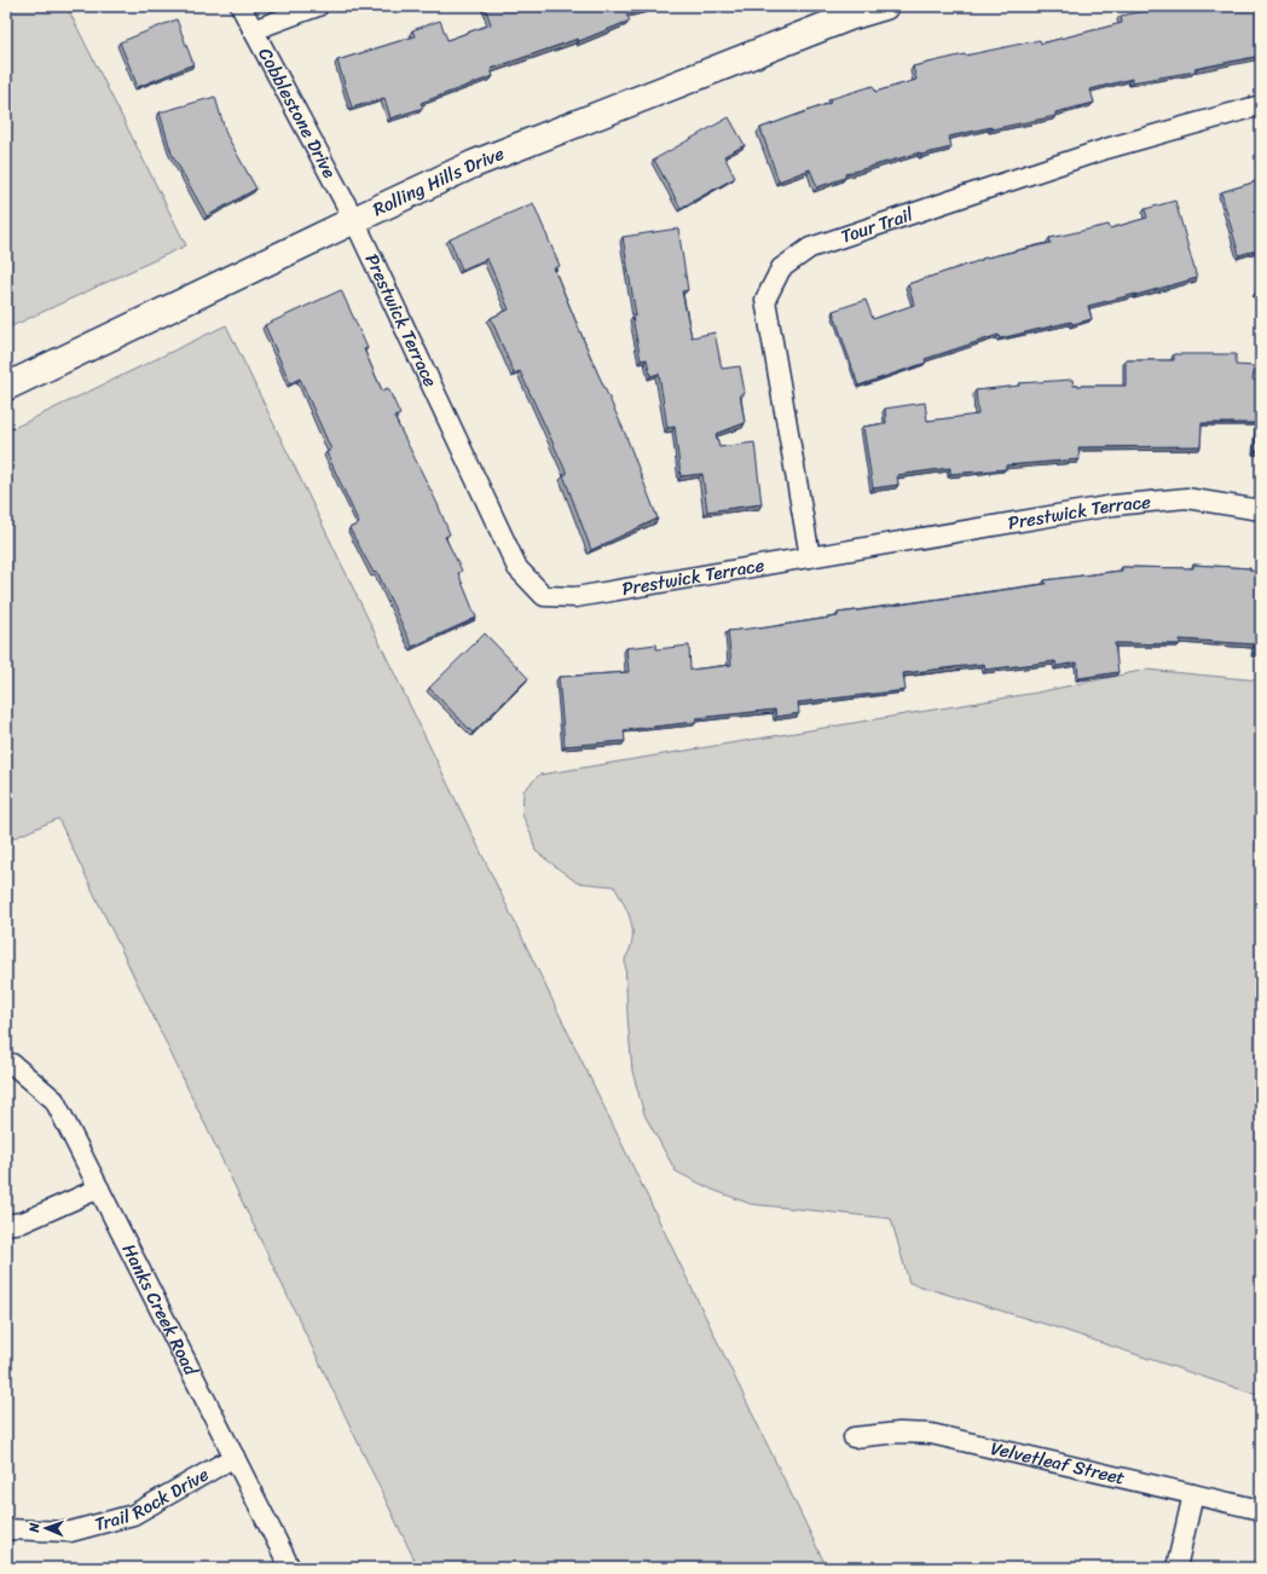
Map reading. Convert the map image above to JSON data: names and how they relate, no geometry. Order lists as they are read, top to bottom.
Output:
{
  "streets": {
    "street": [
      "Cobblestone Drive",
      "Rolling Hills Drive",
      "Tour Trail",
      "Prestwick Terrace",
      "Hanks Creek Road",
      "Velvetleaf Street",
      "Trail Rock Drive"
    ]
  },
  "crossings": [
    ["Cobblestone Drive", "Rolling Hills Drive"],
    ["Cobblestone Drive", "Prestwick Terrace"],
    ["Rolling Hills Drive", "Prestwick Terrace"],
    ["Tour Trail", "Prestwick Terrace"],
    ["Hanks Creek Road", "Trail Rock Drive"]
  ],
  "north": "left"
}
